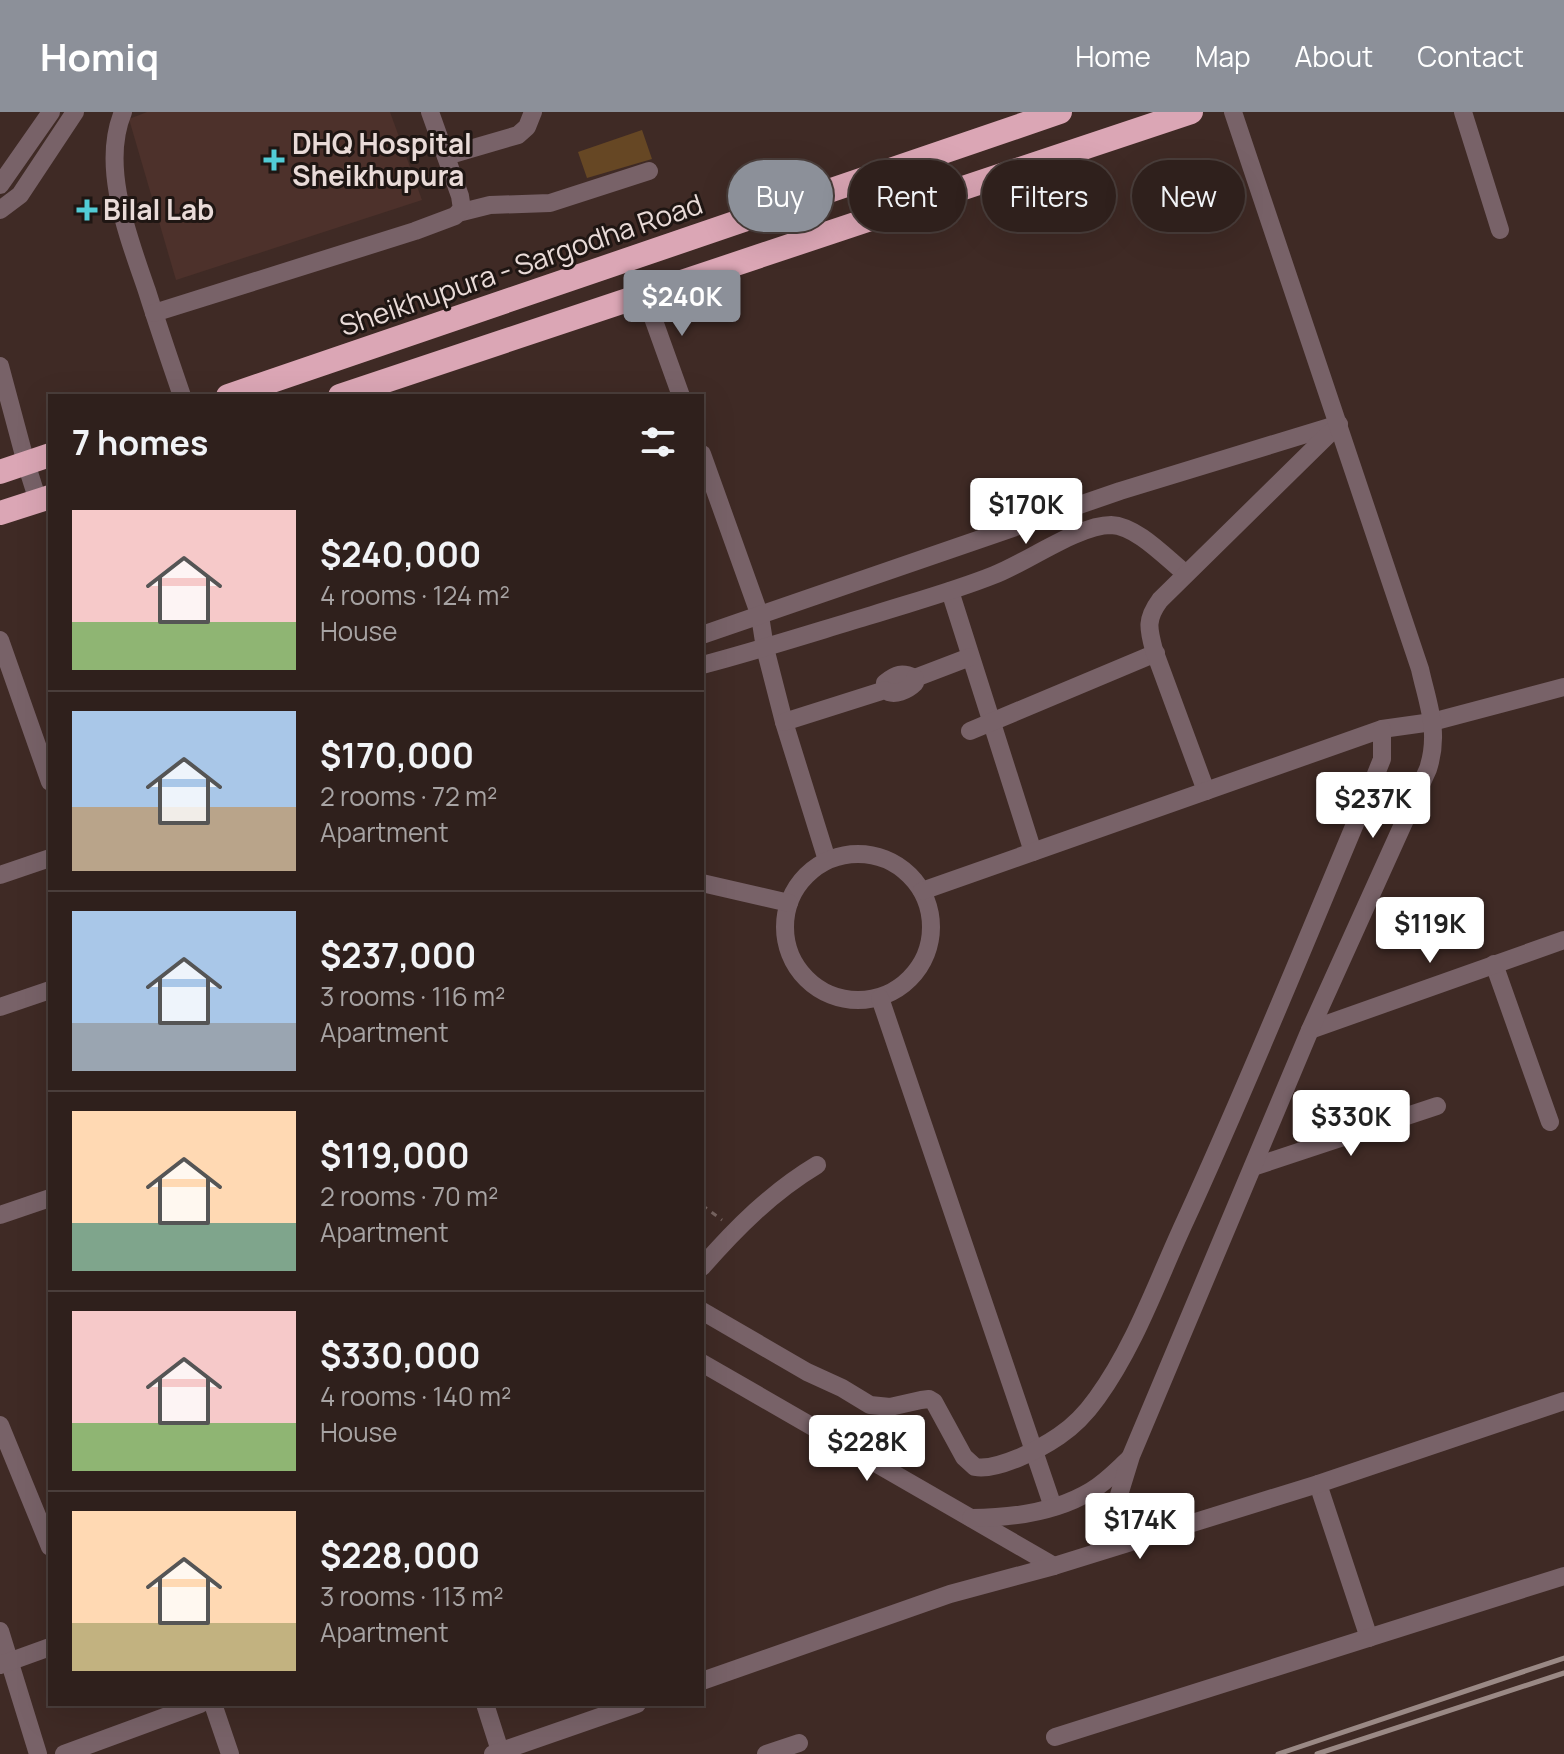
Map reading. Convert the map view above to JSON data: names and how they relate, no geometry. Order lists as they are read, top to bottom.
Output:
{
  "streets": {
    "highway": ["Sheikhupura - Sargodha Road"]
  },
  "places": {
    "health": ["DHQ Hospital Sheikhupura", "Bilal Lab"]
  },
  "page": {
    "header": "Homiq",
    "nav": [
      "Home",
      "Map",
      "About",
      "Contact"
    ],
    "chip": [
      "Buy",
      "Rent",
      "Filters",
      "New"
    ],
    "price": [
      "$240K",
      "$170K",
      "$237K",
      "$119K",
      "$330K",
      "$228K",
      "$174K"
    ],
    "heading": "7 homes",
    "list": [
      {
        "name": "$240,000",
        "note": "4 rooms · 124 m² · House"
      },
      {
        "name": "$170,000",
        "note": "2 rooms · 72 m² · Apartment"
      },
      {
        "name": "$237,000",
        "note": "3 rooms · 116 m² · Apartment"
      },
      {
        "name": "$119,000",
        "note": "2 rooms · 70 m² · Apartment"
      },
      {
        "name": "$330,000",
        "note": "4 rooms · 140 m² · House"
      },
      {
        "name": "$228,000",
        "note": "3 rooms · 113 m² · Apartment"
      }
    ]
  }
}
